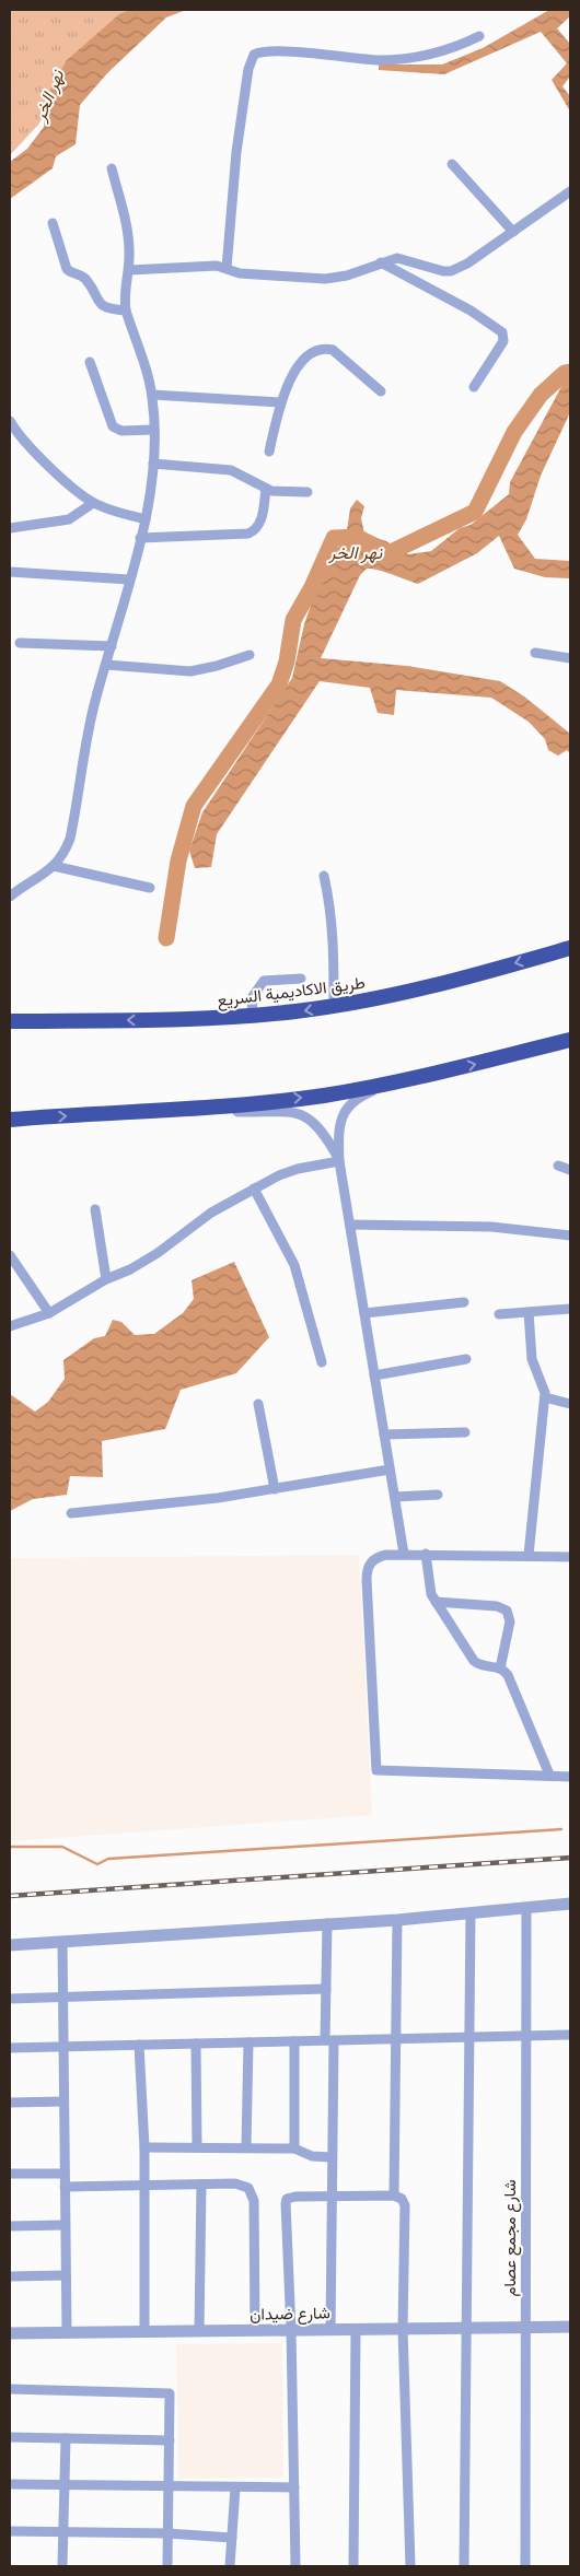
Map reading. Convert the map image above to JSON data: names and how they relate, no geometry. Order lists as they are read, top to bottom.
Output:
{
  "streets": {
    "highway": ["طريق الاكاديمية السريع"],
    "street": ["شارع مجمع عصام", "شارع ضيدان"]
  },
  "crossings": [
    ["شارع مجمع عصام", "شارع ضيدان"]
  ],
  "water": ["نهر الخر"]
}
